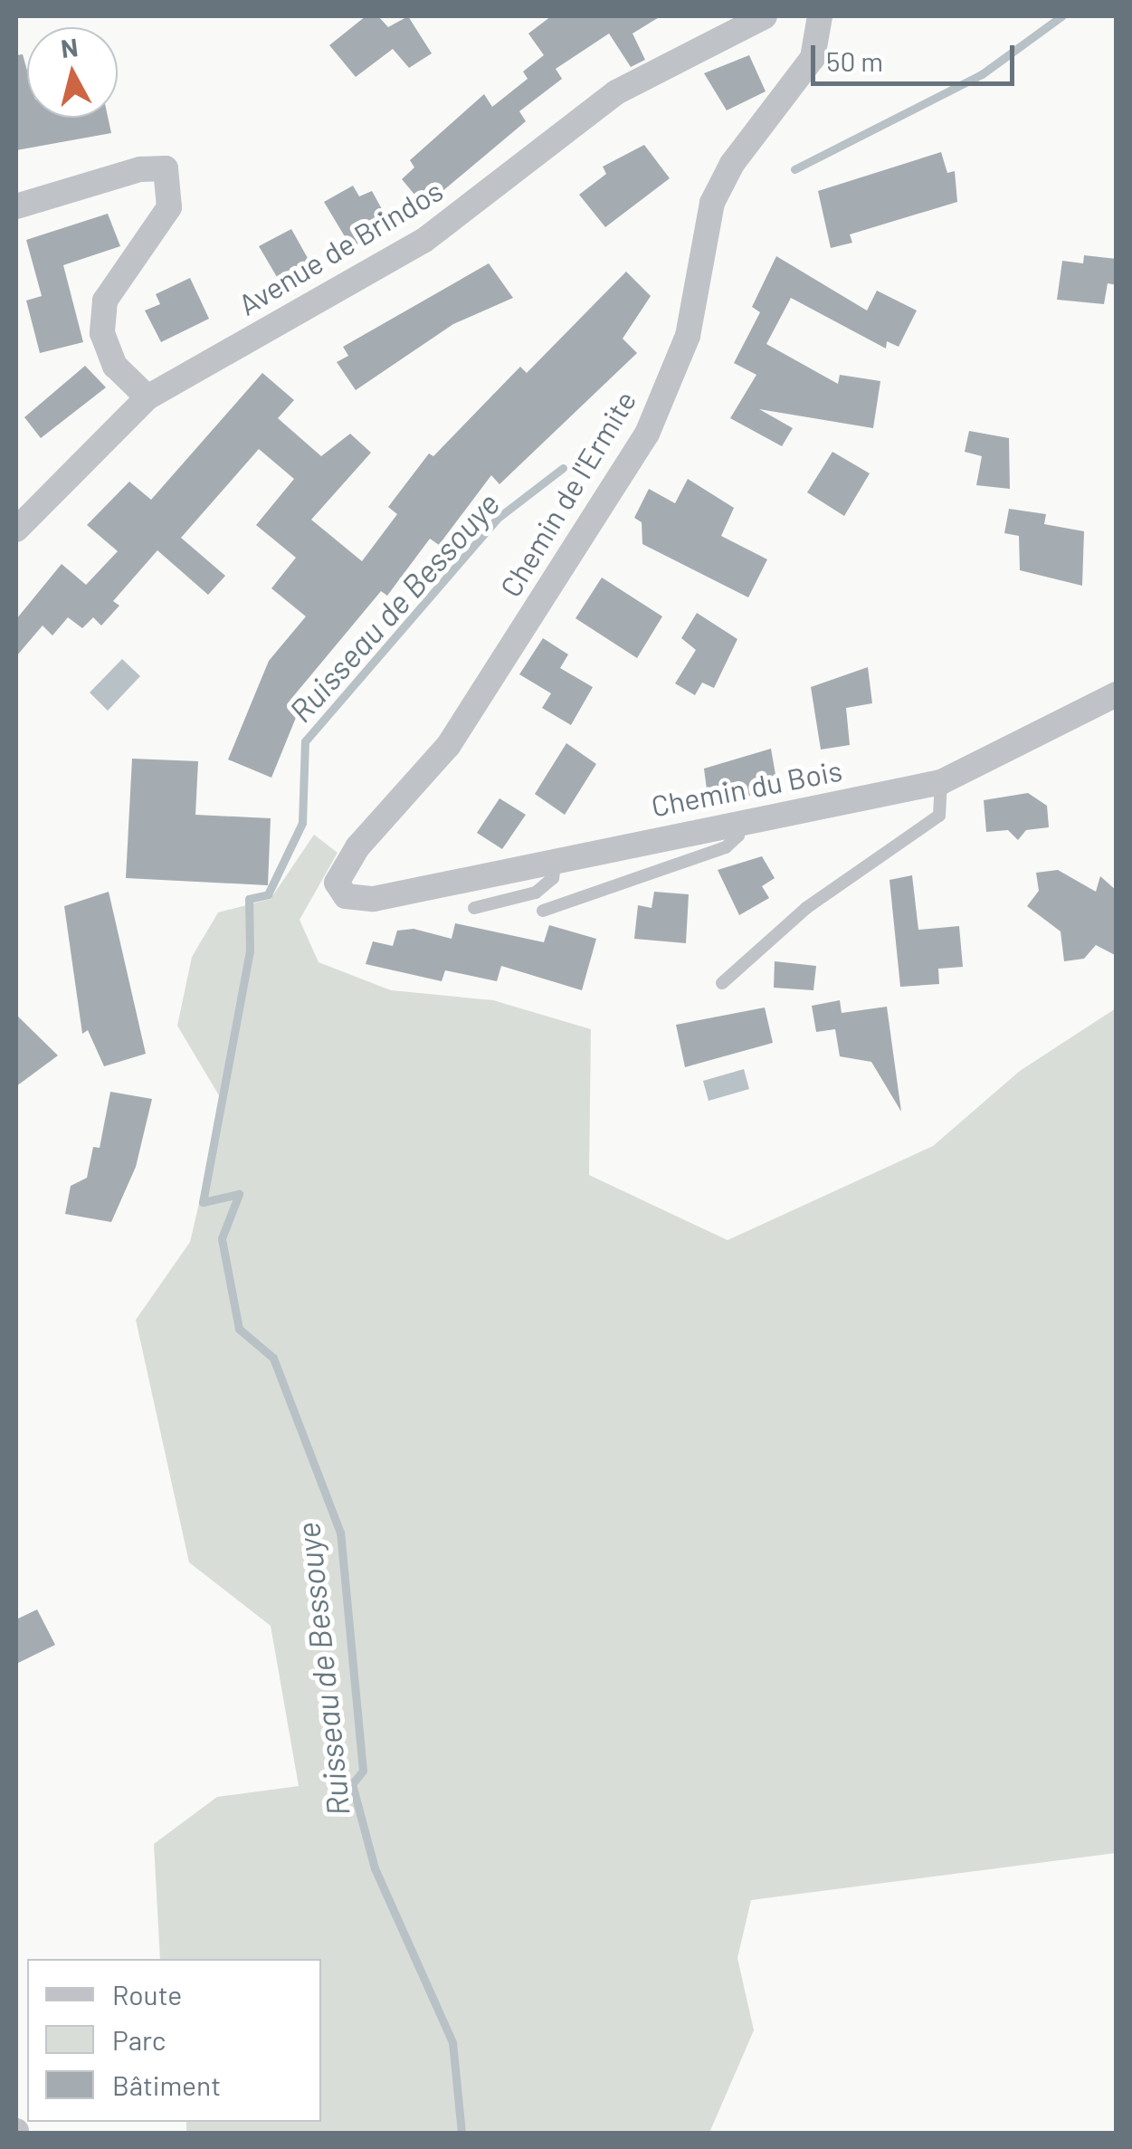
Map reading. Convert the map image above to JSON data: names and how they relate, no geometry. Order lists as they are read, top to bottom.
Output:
{
  "streets": {
    "street": ["Avenue de Brindos", "Chemin de l'Ermite", "Chemin du Bois"]
  },
  "crossings": [
    ["Chemin de l'Ermite", "Chemin du Bois"]
  ],
  "water": ["Ruisseau de Bessouye"],
  "legend": ["Route", "Parc", "Bâtiment"],
  "scale_bar": "50 m",
  "north": "top"
}
